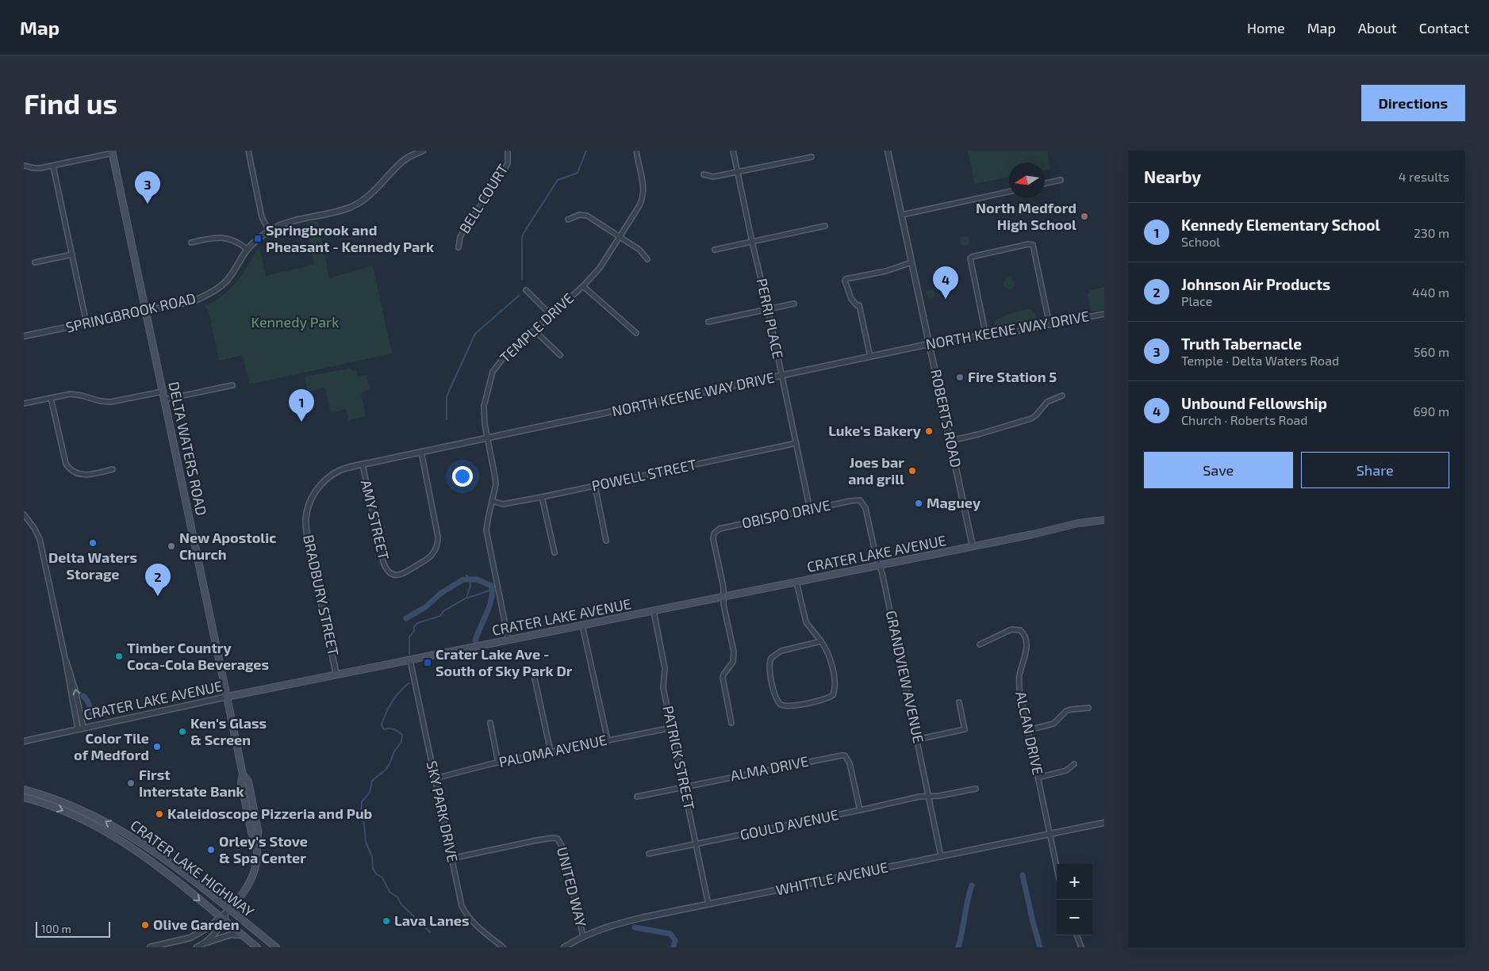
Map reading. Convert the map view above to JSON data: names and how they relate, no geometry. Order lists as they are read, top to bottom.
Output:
{
  "streets": {
    "main road": ["DELTA WATERS ROAD", "CRATER LAKE AVENUE", "CRATER LAKE HIGHWAY"],
    "street": [
      "BELL COURT",
      "SPRINGBROOK ROAD",
      "PERRI PLACE",
      "TEMPLE DRIVE",
      "NORTH KEENE WAY DRIVE",
      "ROBERTS ROAD",
      "POWELL STREET",
      "OBISPO DRIVE",
      "AMY STREET",
      "BRADBURY STREET",
      "GRANDVIEW AVENUE",
      "ALCAN DRIVE",
      "PALOMA AVENUE",
      "PATRICK STREET",
      "ALMA DRIVE",
      "SKY PARK DRIVE",
      "GOULD AVENUE",
      "WHITTLE AVENUE",
      "UNITED WAY"
    ]
  },
  "crossings": [
    ["SPRINGBROOK ROAD", "DELTA WATERS ROAD"],
    ["PERRI PLACE", "NORTH KEENE WAY DRIVE"],
    ["PERRI PLACE", "POWELL STREET"],
    ["PERRI PLACE", "OBISPO DRIVE"],
    ["TEMPLE DRIVE", "NORTH KEENE WAY DRIVE"],
    ["TEMPLE DRIVE", "POWELL STREET"],
    ["TEMPLE DRIVE", "CRATER LAKE AVENUE"],
    ["NORTH KEENE WAY DRIVE", "ROBERTS ROAD"],
    ["NORTH KEENE WAY DRIVE", "AMY STREET"],
    ["NORTH KEENE WAY DRIVE", "BRADBURY STREET"],
    ["ROBERTS ROAD", "CRATER LAKE AVENUE"],
    ["DELTA WATERS ROAD", "CRATER LAKE AVENUE"],
    ["DELTA WATERS ROAD", "CRATER LAKE HIGHWAY"],
    ["OBISPO DRIVE", "CRATER LAKE AVENUE"],
    ["OBISPO DRIVE", "GRANDVIEW AVENUE"],
    ["CRATER LAKE AVENUE", "BRADBURY STREET"],
    ["CRATER LAKE AVENUE", "GRANDVIEW AVENUE"],
    ["CRATER LAKE AVENUE", "PATRICK STREET"],
    ["CRATER LAKE AVENUE", "SKY PARK DRIVE"],
    ["GRANDVIEW AVENUE", "GOULD AVENUE"],
    ["GRANDVIEW AVENUE", "WHITTLE AVENUE"],
    ["ALCAN DRIVE", "WHITTLE AVENUE"],
    ["PALOMA AVENUE", "PATRICK STREET"],
    ["PALOMA AVENUE", "SKY PARK DRIVE"],
    ["PATRICK STREET", "ALMA DRIVE"],
    ["PATRICK STREET", "GOULD AVENUE"],
    ["PATRICK STREET", "WHITTLE AVENUE"],
    ["ALMA DRIVE", "GOULD AVENUE"],
    ["SKY PARK DRIVE", "UNITED WAY"],
    ["WHITTLE AVENUE", "UNITED WAY"]
  ],
  "parks": ["Kennedy Park"],
  "places": {
    "other": [
      "North Medford High School",
      "Fire Station 5",
      "Luke's Bakery",
      "Joes bar and grill",
      "Maguey",
      "Delta Waters Storage",
      "New Apostolic Church",
      "Timber Country Coca-Cola Beverages",
      "Ken's Glass & Screen",
      "Color Tile of Medford",
      "First Interstate Bank",
      "Kaleidoscope Pizzeria and Pub",
      "Orley's Stove & Spa Center",
      "Lava Lanes",
      "Olive Garden"
    ],
    "transit": ["Springbrook and Pheasant - Kennedy Park", "Crater Lake Ave - South of Sky Park Dr"]
  },
  "scale_bar": "100 m",
  "north": "left",
  "page": {
    "header": "Map",
    "nav": [
      "Home",
      "Map",
      "About",
      "Contact"
    ],
    "buttons": [
      "Directions",
      ["Save", "Share"]
    ],
    "title": "Find us",
    "heading": ["Nearby", "4 results"],
    "pins": [
      "3",
      "4",
      "1",
      "2"
    ],
    "list": [
      {
        "mark": "1",
        "name": "Kennedy Elementary School",
        "note": "School",
        "value": "230 m"
      },
      {
        "mark": "2",
        "name": "Johnson Air Products",
        "note": "Place",
        "value": "440 m"
      },
      {
        "mark": "3",
        "name": "Truth Tabernacle",
        "note": "Temple · Delta Waters Road",
        "value": "560 m"
      },
      {
        "mark": "4",
        "name": "Unbound Fellowship",
        "note": "Church · Roberts Road",
        "value": "690 m"
      }
    ],
    "map_buttons": ["+", "−"],
    "scale": "100 m"
  }
}
